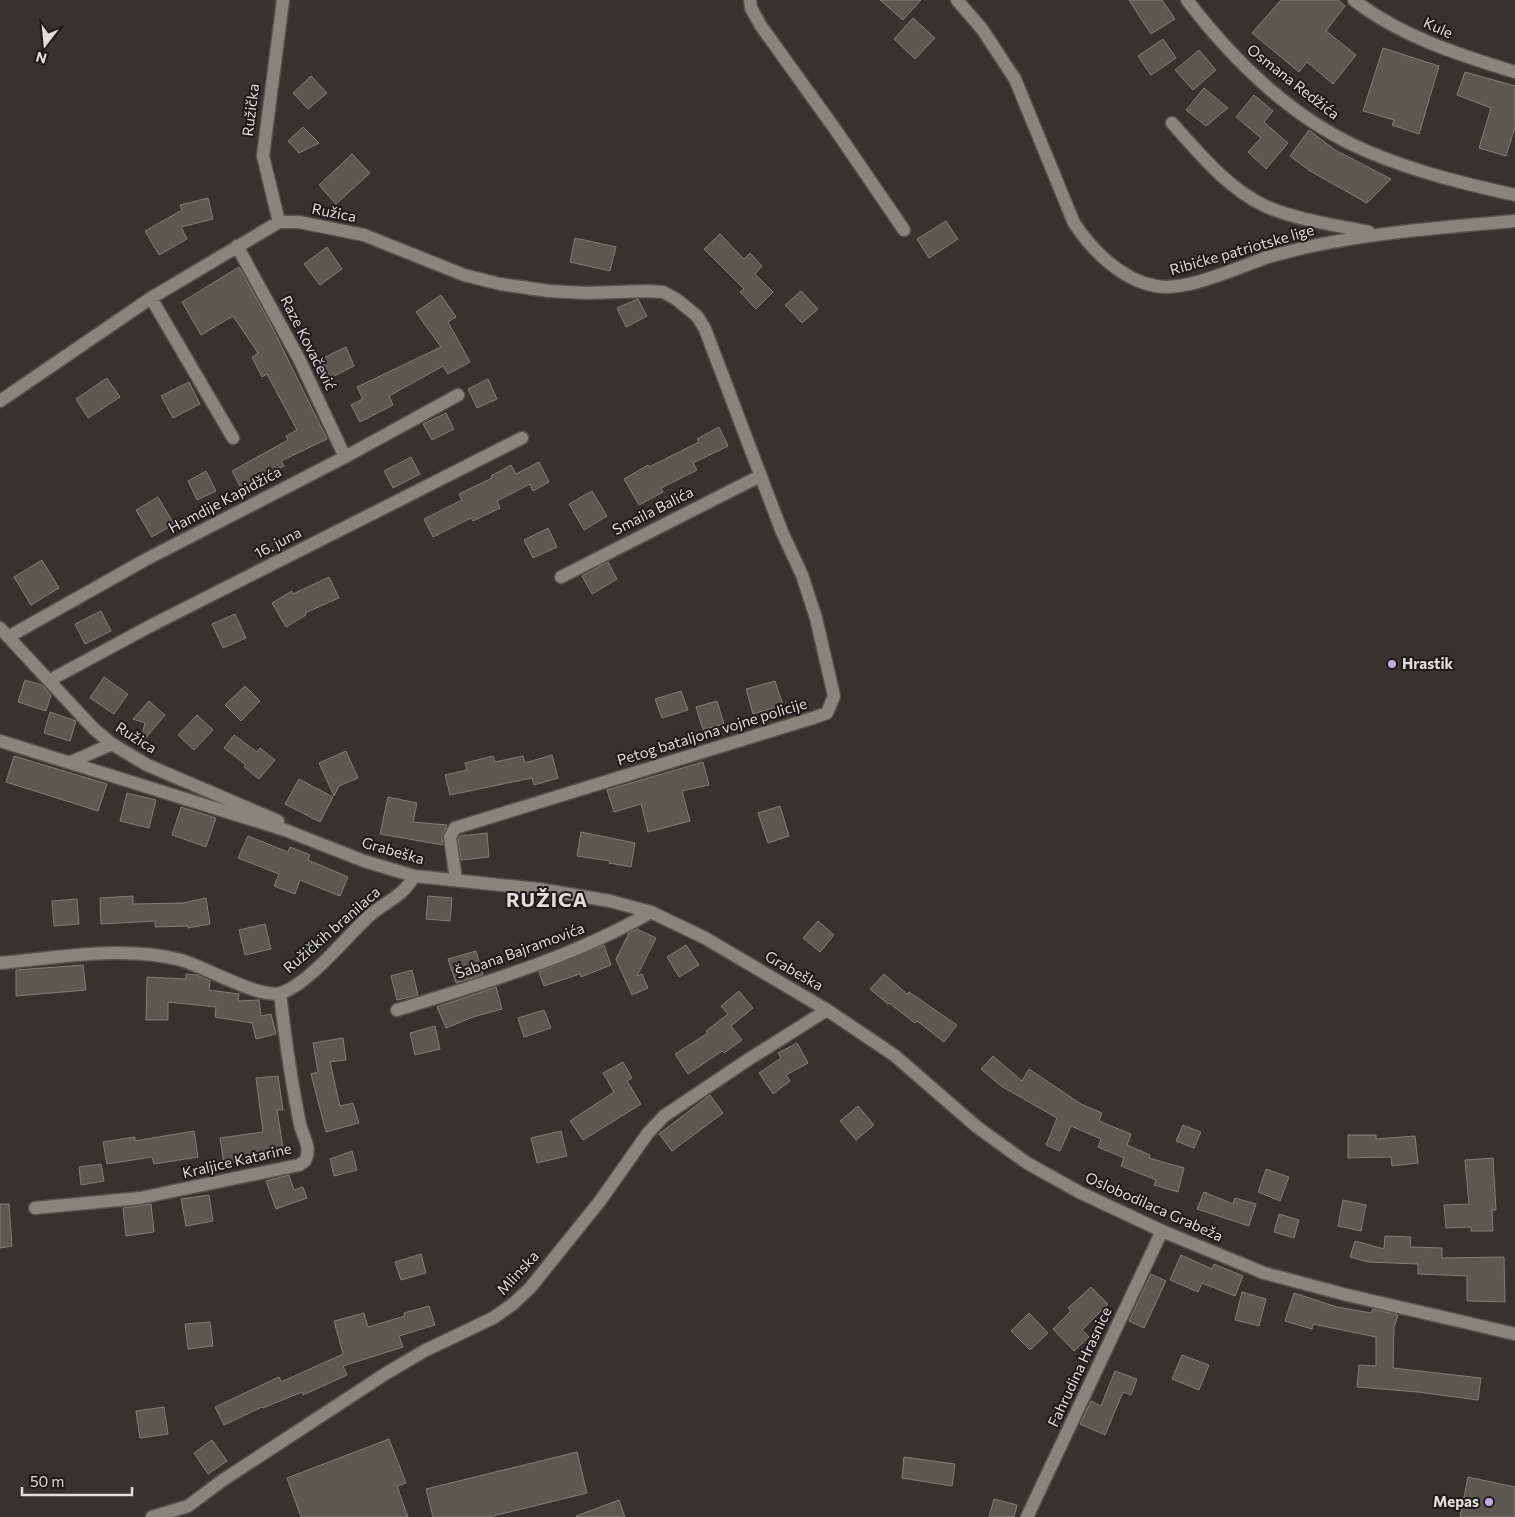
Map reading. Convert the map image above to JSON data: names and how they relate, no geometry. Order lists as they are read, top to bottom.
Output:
{
  "streets": {
    "street": [
      "Kule",
      "Osmana Redžića",
      "Ružička",
      "Ružica",
      "Ribićke patriotske lige",
      "Raze Kovačević",
      "Hamdije Kapidžića",
      "Smaila Balića",
      "16. juna",
      "Petog bataljona vojne policije",
      "Grabeška",
      "Ružičkih branilaca",
      "Šabana Bajramovića",
      "Kraljice Katarine",
      "Oslobodilaca Grabeža",
      "Mlinska",
      "Fahrudina Hrasnice"
    ]
  },
  "crossings": [
    ["Ružička", "Ružica"],
    ["Ružica", "Hamdije Kapidžića"],
    ["Ružica", "16. juna"],
    ["Ružica", "Petog bataljona vojne policije"],
    ["Ružica", "Grabeška"],
    ["Raze Kovačević", "Hamdije Kapidžića"],
    ["Smaila Balića", "Petog bataljona vojne policije"],
    ["Petog bataljona vojne policije", "Grabeška"],
    ["Grabeška", "Ružičkih branilaca"],
    ["Grabeška", "Šabana Bajramovića"],
    ["Grabeška", "Oslobodilaca Grabeža"],
    ["Grabeška", "Mlinska"],
    ["Ružičkih branilaca", "Kraljice Katarine"],
    ["Oslobodilaca Grabeža", "Mlinska"],
    ["Oslobodilaca Grabeža", "Fahrudina Hrasnice"]
  ],
  "districts": ["RUŽICA"],
  "places": ["Hrastik", "Mepas"],
  "scale_bar": "50 m",
  "north": "bottom"
}
